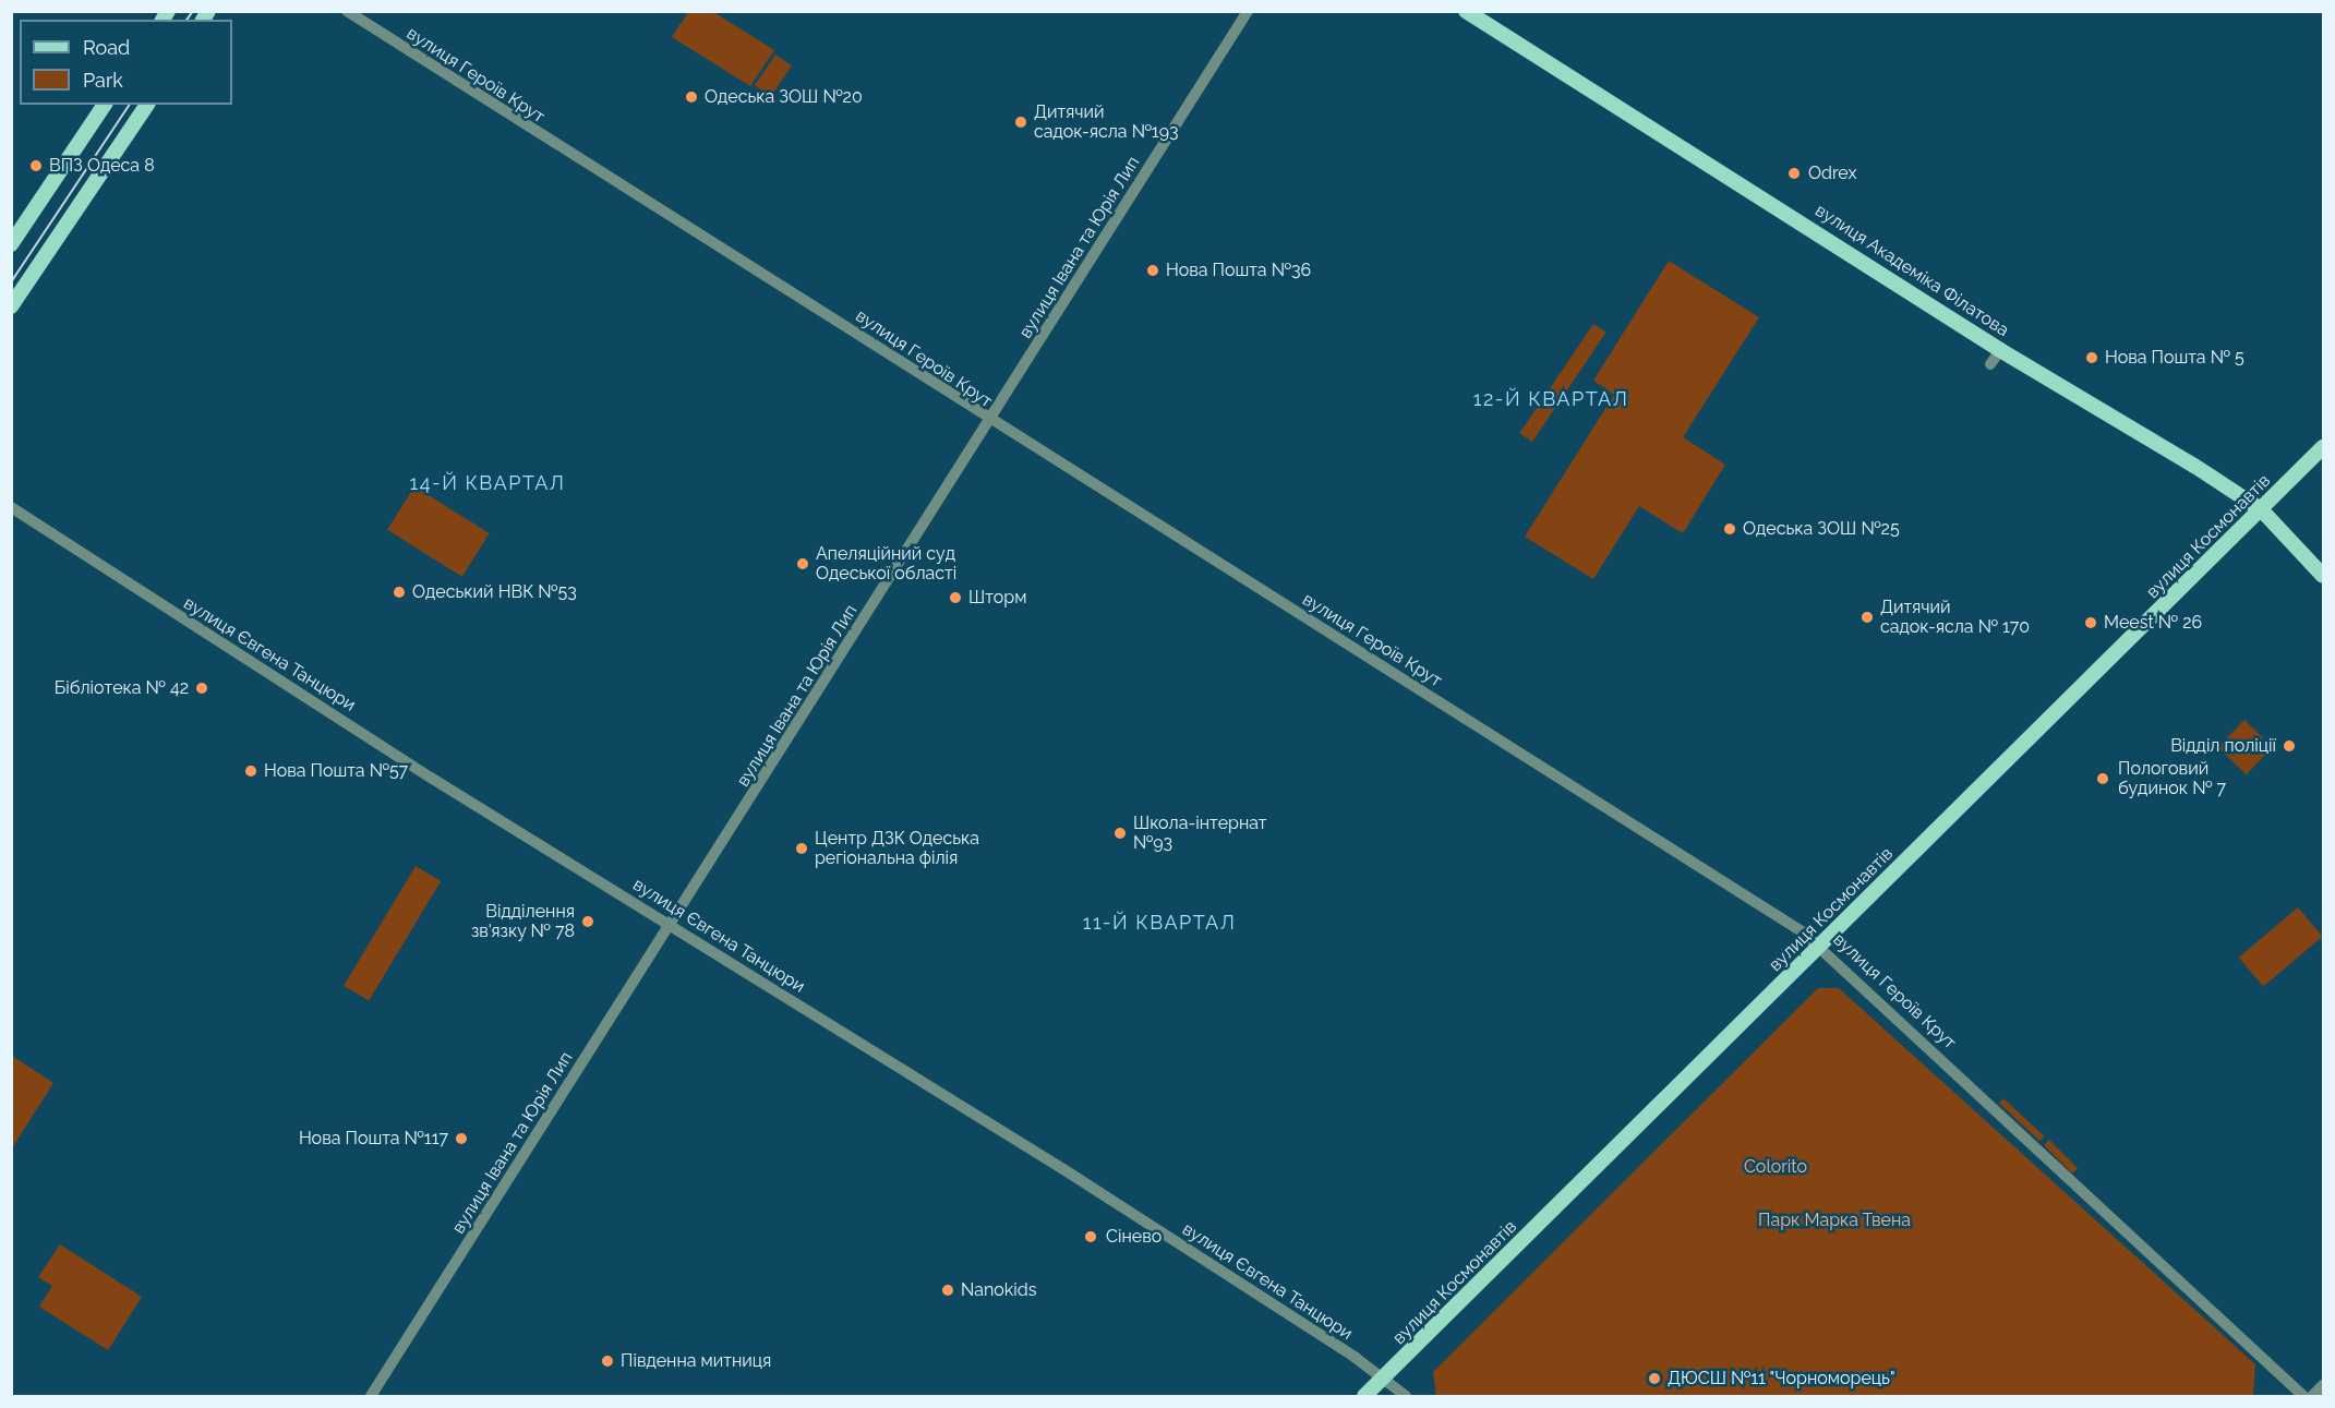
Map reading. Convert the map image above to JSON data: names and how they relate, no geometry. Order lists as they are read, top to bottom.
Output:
{
  "streets": {
    "main road": ["вулиця Академіка Філатова", "вулиця Космонавтів"],
    "street": ["вулиця Героїв Крут", "вулиця Івана та Юрія Лип", "вулиця Євгена Танцюри"]
  },
  "crossings": [
    ["вулиця Героїв Крут", "вулиця Івана та Юрія Лип"],
    ["вулиця Героїв Крут", "вулиця Космонавтів"],
    ["вулиця Івана та Юрія Лип", "вулиця Євгена Танцюри"],
    ["вулиця Академіка Філатова", "вулиця Космонавтів"],
    ["вулиця Космонавтів", "вулиця Євгена Танцюри"]
  ],
  "districts": ["12-Й КВАРТАЛ", "14-Й КВАРТАЛ", "11-Й КВАРТАЛ"],
  "parks": ["Colorito", "Парк Марка Твена"],
  "places": [
    "Одеська ЗОШ №20",
    "Дитячий садок-ясла №193",
    "ВПЗ Одеса 8",
    "Odrex",
    "Нова Пошта №36",
    "Нова Пошта № 5",
    "Одеська ЗОШ №25",
    "Апеляційний суд Одеської області",
    "Одеський НВК №53",
    "Шторм",
    "Дитячий садок-ясла № 170",
    "Meest № 26",
    "Бібліотека № 42",
    "Відділ поліції",
    "Нова Пошта №57",
    "Пологовий будинок № 7",
    "Школа-інтернат №93",
    "Центр ДЗК Одеська регіональна філія",
    "Відділення зв'язку № 78",
    "Нова Пошта №117",
    "Сінево",
    "Nanokids",
    "Південна митниця",
    "ДЮСШ №11 \"Чорноморець\""
  ],
  "legend": ["Road", "Park"]
}
